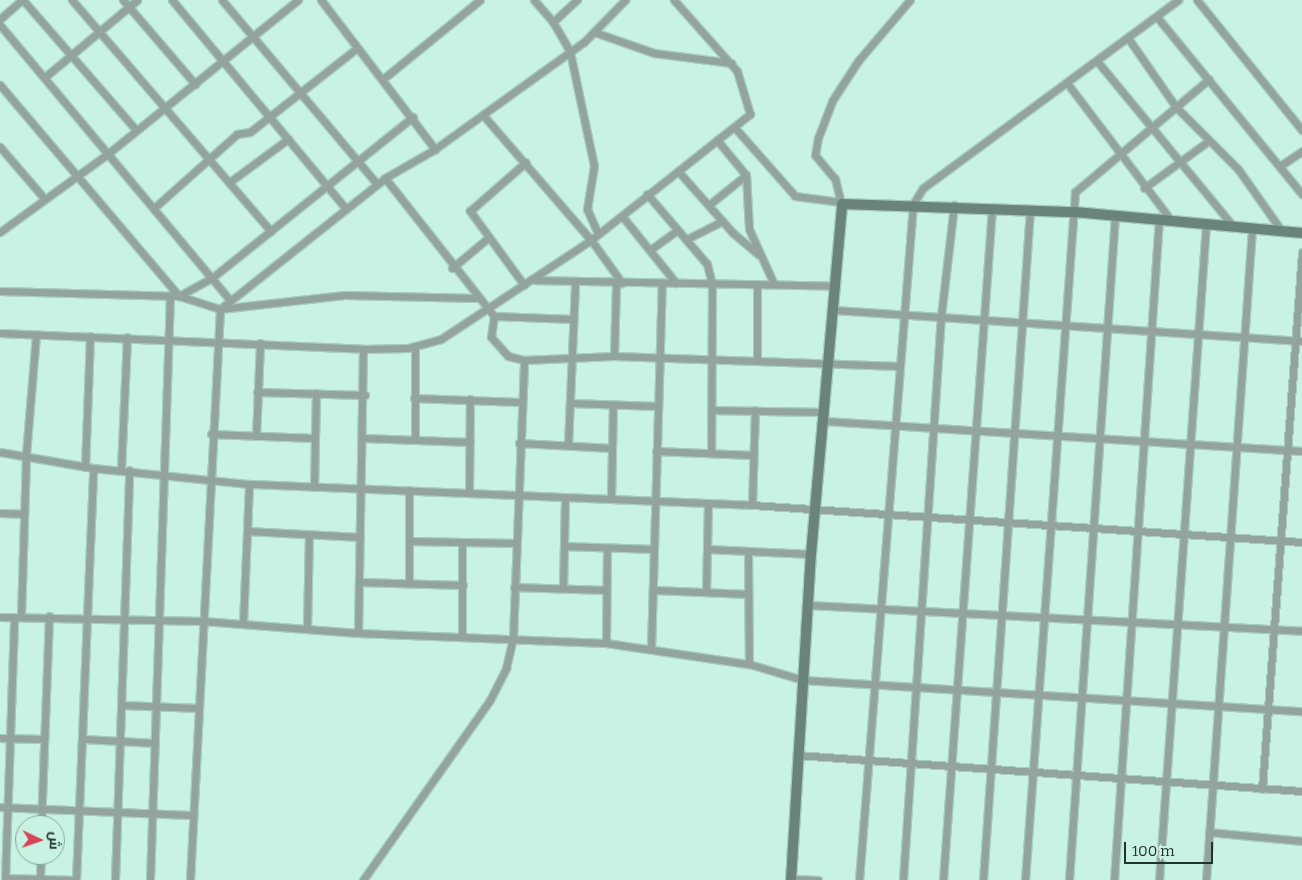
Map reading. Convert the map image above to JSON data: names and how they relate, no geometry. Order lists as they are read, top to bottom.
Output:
{
  "scale_bar": "100 m",
  "north": "right"
}
